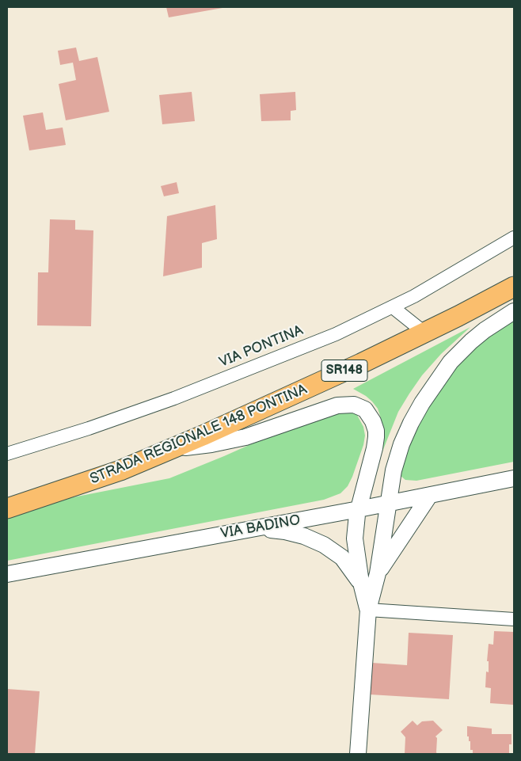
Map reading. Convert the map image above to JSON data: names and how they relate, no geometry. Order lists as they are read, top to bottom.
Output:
{
  "streets": {
    "main road": ["SR148", "STRADA REGIONALE 148 PONTINA"],
    "street": ["VIA PONTINA", "VIA BADINO"]
  }
}
